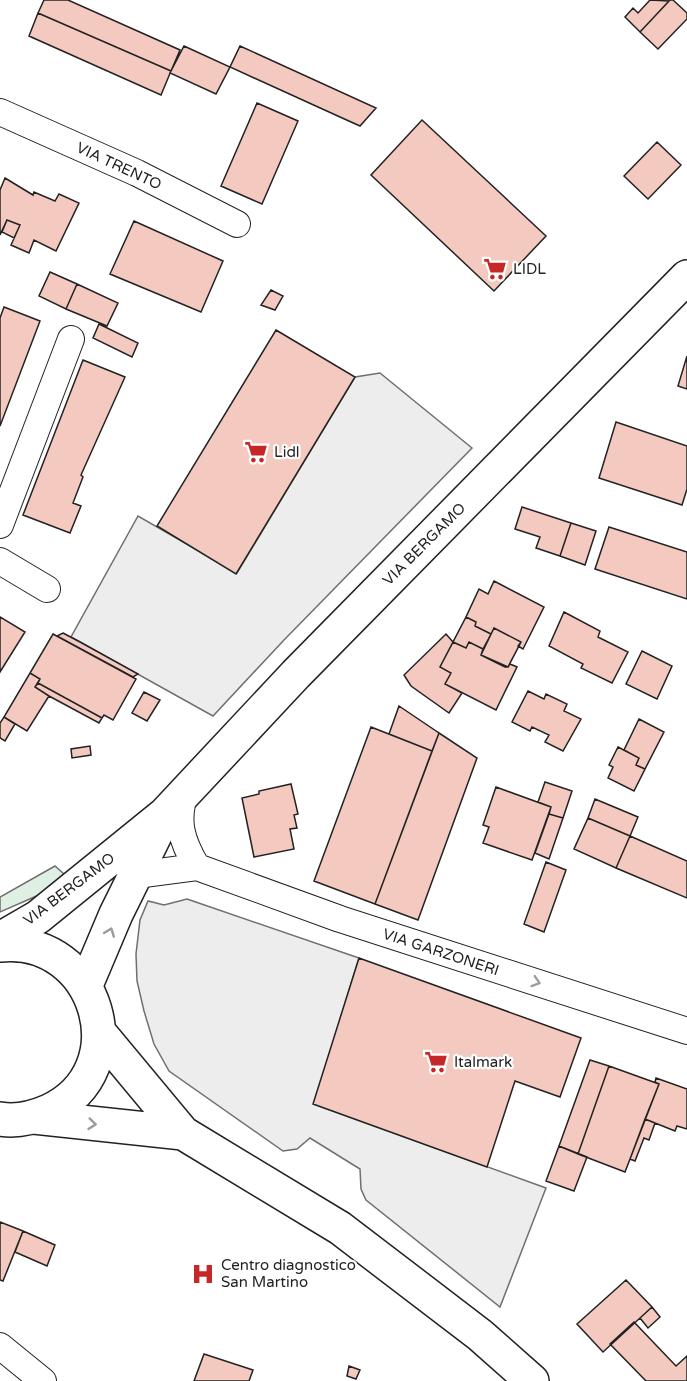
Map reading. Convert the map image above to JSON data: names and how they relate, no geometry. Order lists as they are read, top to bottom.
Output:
{
  "streets": {
    "main road": ["VIA BERGAMO"],
    "street": ["VIA TRENTO", "VIA GARZONERI"]
  },
  "crossings": [
    ["VIA BERGAMO", "VIA GARZONERI"]
  ],
  "one_way": ["VIA GARZONERI"],
  "places": {
    "supermarket": ["LIDL", "Lidl", "Italmark"],
    "hospital": ["Centro diagnostico San Martino"]
  }
}
